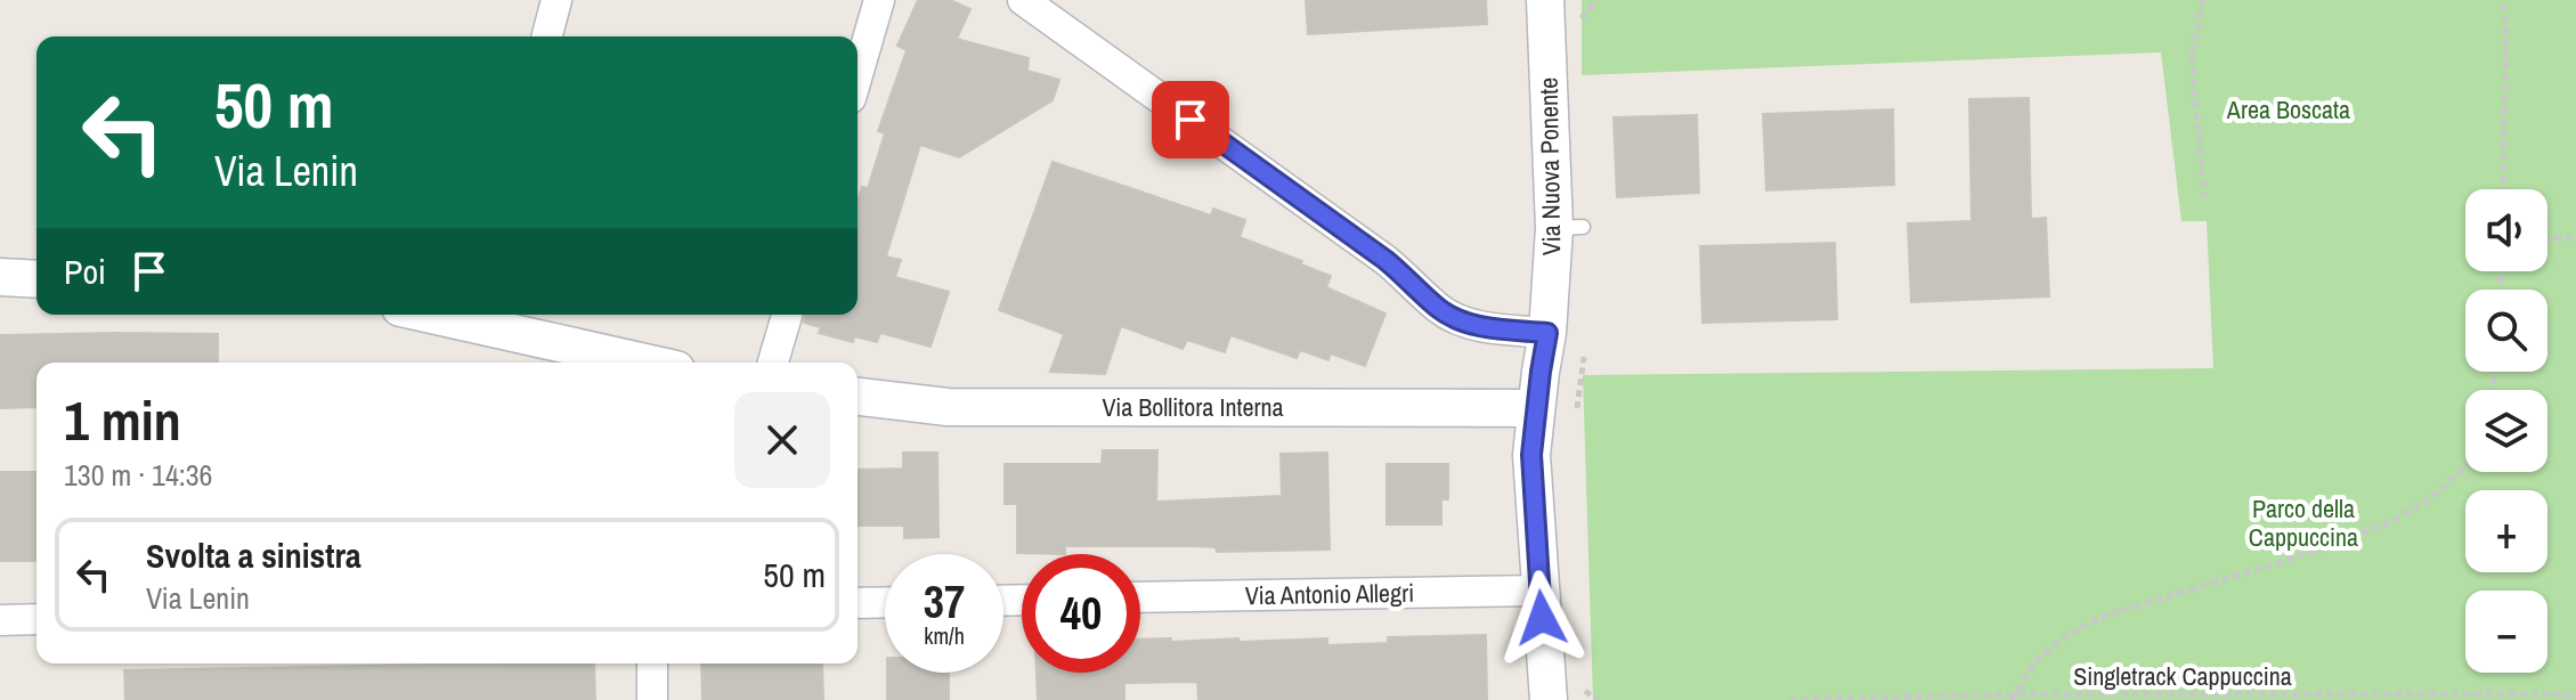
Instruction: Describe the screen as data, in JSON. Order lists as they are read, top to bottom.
{
  "streets": {
    "street": ["Via Nuova Ponente", "Via Bollitora Interna", "Via Antonio Allegri"],
    "path": ["Singletrack Cappuccina"]
  },
  "crossings": [
    ["Via Nuova Ponente", "Via Bollitora Interna"],
    ["Via Nuova Ponente", "Via Antonio Allegri"]
  ],
  "parks": ["Area Boscata", "Parco della Cappuccina"],
  "page": {
    "turn": ["50 m", "Via Lenin"],
    "map_buttons": ["+", "−"],
    "then": "Poi",
    "heading": ["1 min", "130 m · 14:36"],
    "list": [
      {
        "name": "Svolta a sinistra",
        "note": "Via Lenin",
        "value": "50 m"
      }
    ],
    "speed": "37 km/h",
    "limit": "40"
  }
}
